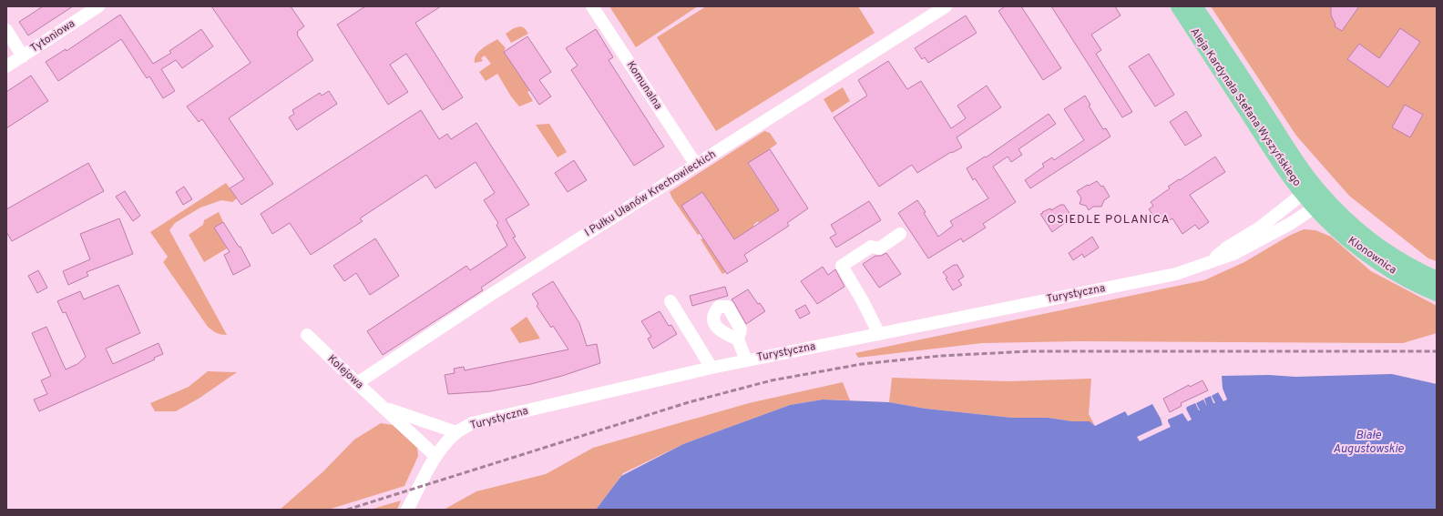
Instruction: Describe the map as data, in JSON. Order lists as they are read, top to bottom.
{
  "streets": {
    "main road": ["Aleja Kardynała Stefana Wyszyńskiego", "Klonownica"],
    "street": [
      "Tytoniowa",
      "Komunalna",
      "I Pułku Ułanów Krechowieckich",
      "Turystyczna",
      "Kolejowa"
    ]
  },
  "crossings": [
    ["Komunalna", "I Pułku Ułanów Krechowieckich"],
    ["Aleja Kardynała Stefana Wyszyńskiego", "Klonownica"],
    ["Aleja Kardynała Stefana Wyszyńskiego", "Turystyczna"],
    ["I Pułku Ułanów Krechowieckich", "Kolejowa"],
    ["Klonownica", "Turystyczna"],
    ["Turystyczna", "Kolejowa"]
  ],
  "districts": ["OSIEDLE POLANICA"],
  "water": ["Białe Augustowskie"]
}
